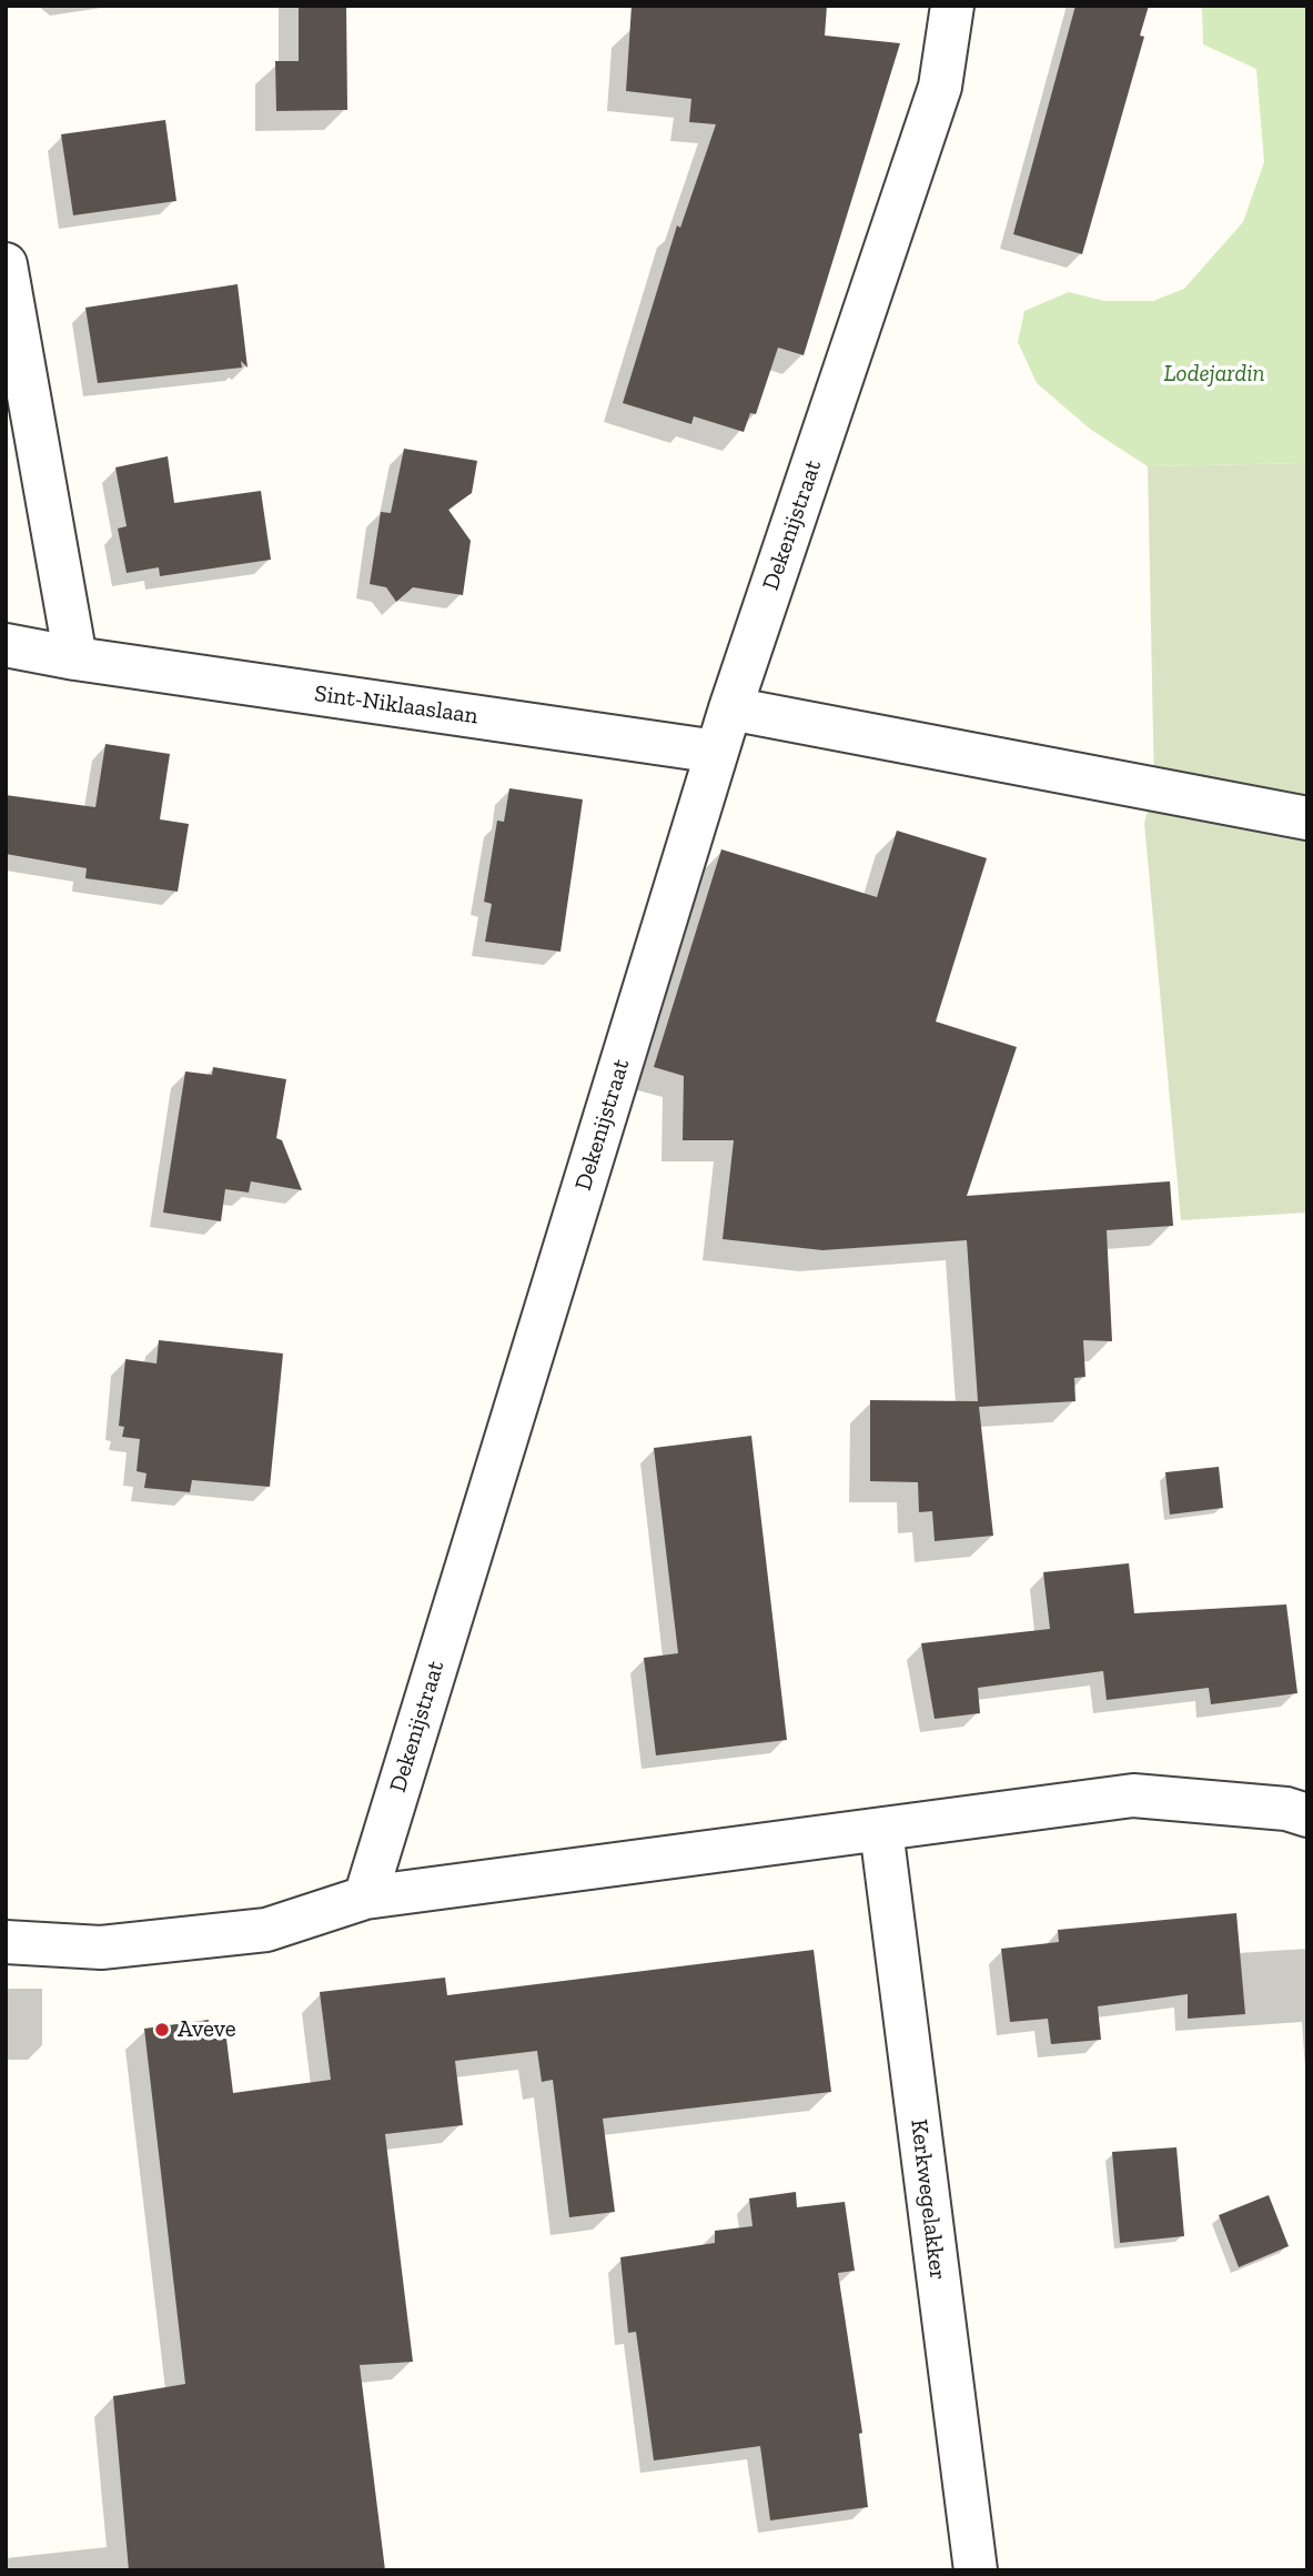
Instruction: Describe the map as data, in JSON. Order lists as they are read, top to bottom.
{
  "streets": {
    "street": ["Dekenijstraat", "Sint-Niklaaslaan", "Kerkwegelakker"]
  },
  "crossings": [
    ["Dekenijstraat", "Sint-Niklaaslaan"]
  ],
  "parks": ["Lodejardin"],
  "places": ["Aveve"]
}
